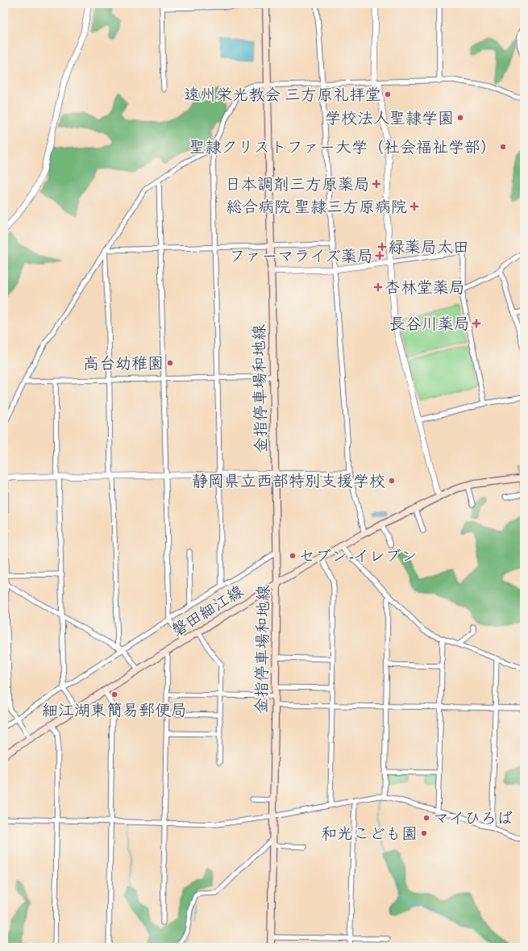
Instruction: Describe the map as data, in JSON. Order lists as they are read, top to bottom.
{
  "streets": {
    "main road": ["金指停車場和地線", "磐田細江線"]
  },
  "crossings": [
    ["金指停車場和地線", "磐田細江線"]
  ],
  "places": {
    "other": [
      "遠州栄光教会 三方原礼拝堂",
      "学校法人聖隷学園",
      "聖隷クリストファー大学（社会福祉学部）",
      "高台幼稚園",
      "静岡県立西部特別支援学校",
      "セブン-イレブン",
      "細江湖東簡易郵便局",
      "マイひろば",
      "和光こども園"
    ],
    "health": [
      "日本調剤三方原薬局",
      "総合病院 聖隷三方原病院",
      "緑薬局太田",
      "ファーマライズ薬局",
      "杏林堂薬局",
      "長谷川薬局"
    ]
  }
}
